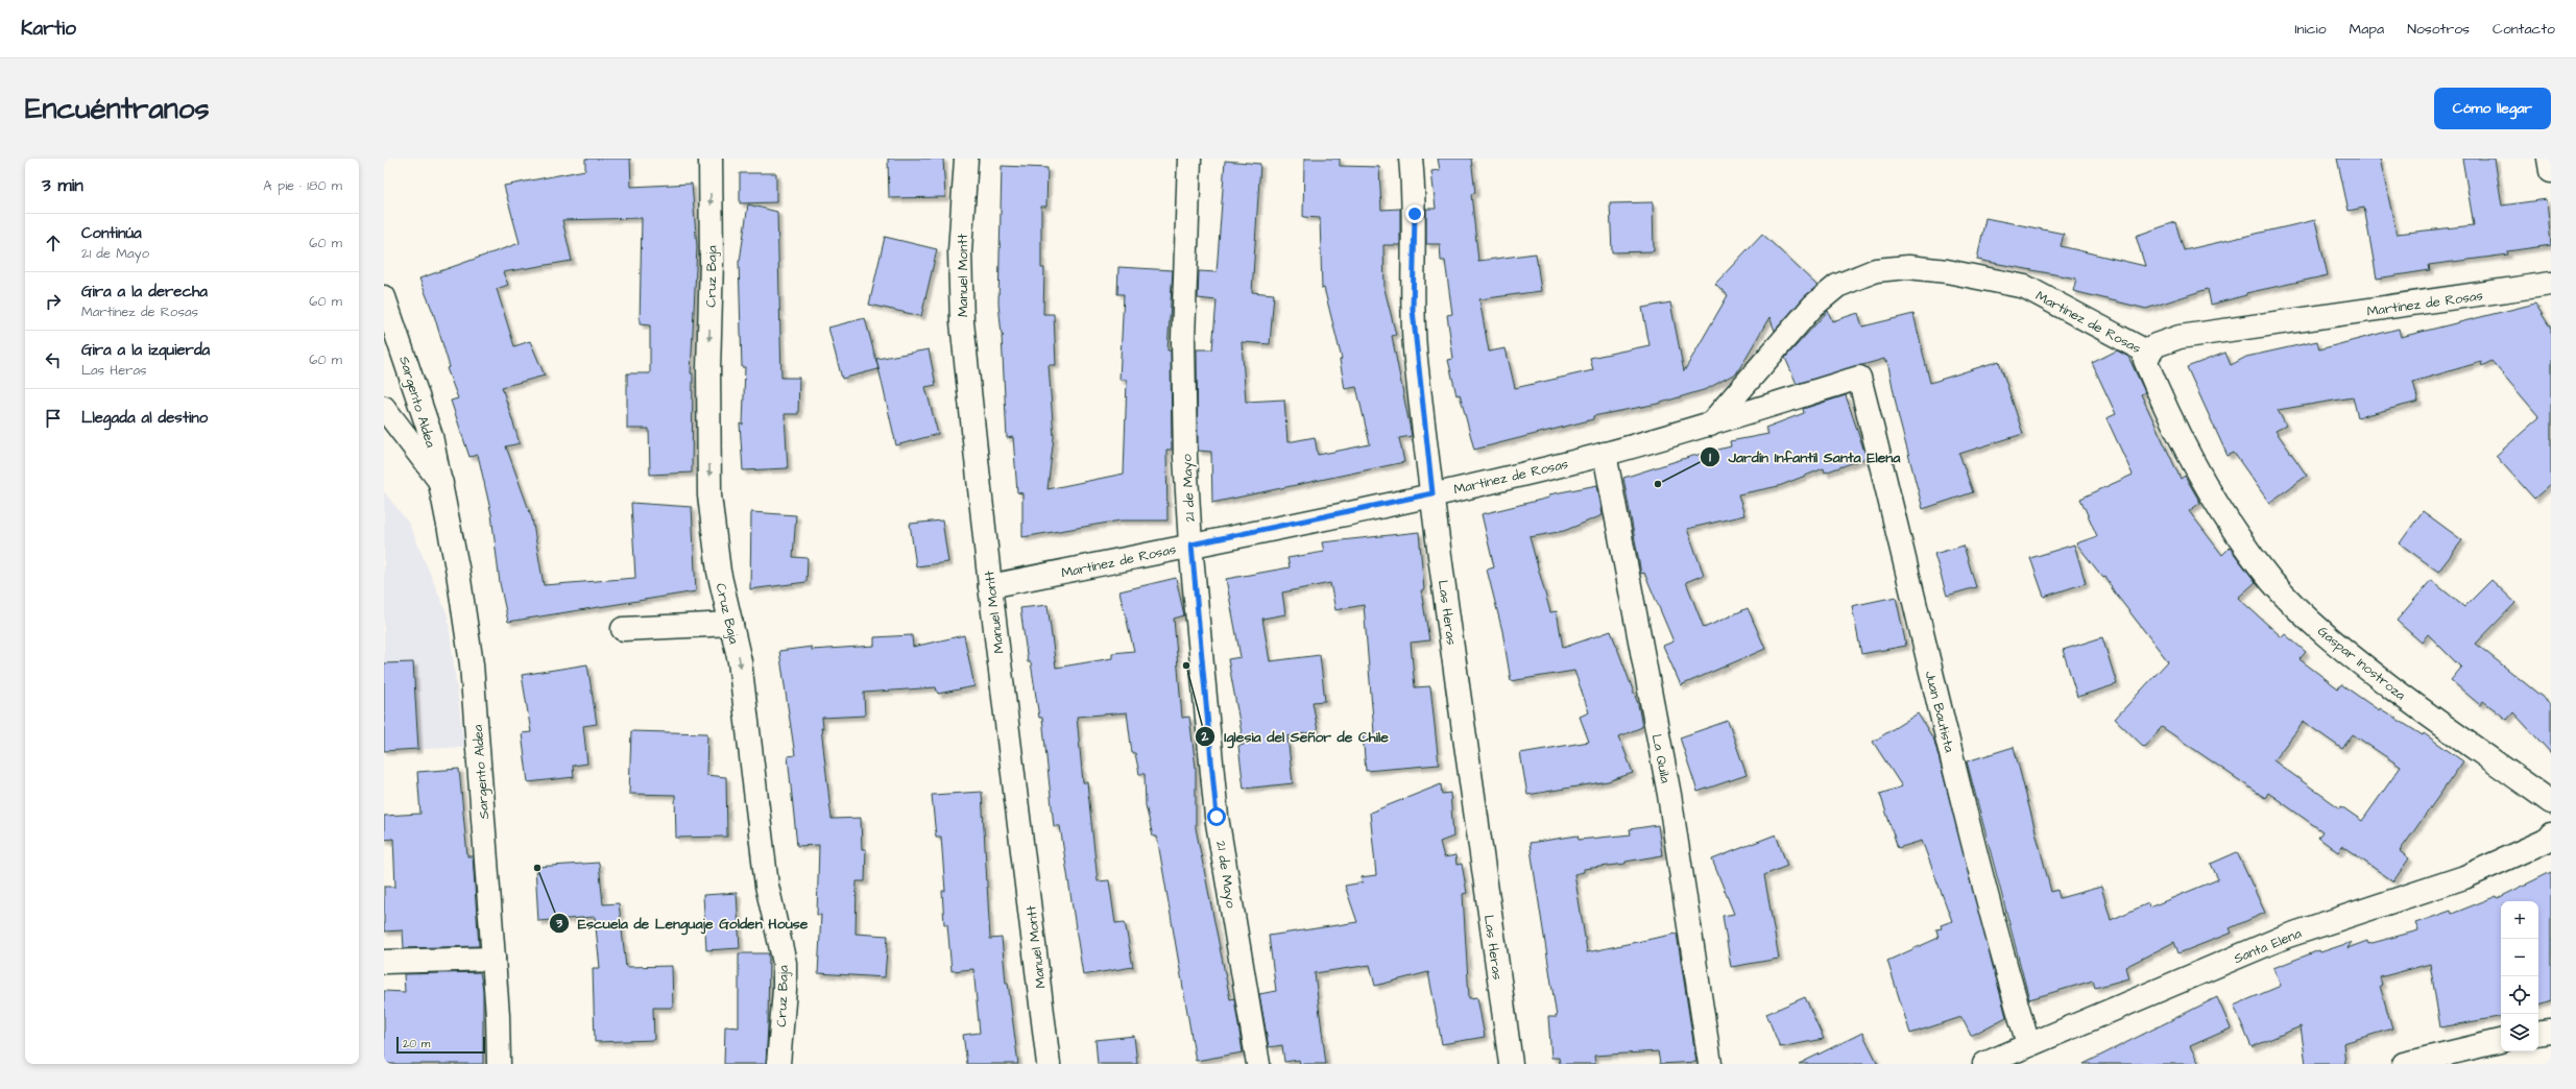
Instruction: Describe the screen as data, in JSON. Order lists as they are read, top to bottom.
{
  "streets": {
    "street": [
      "Manuel Montt",
      "Cruz Baja",
      "Martínez de Rosas",
      "Sargento Aldea",
      "21 de Mayo",
      "Las Heras",
      "Gaspar Inostroza",
      "Juan Bautista",
      "La Quila",
      "Santa Elena"
    ]
  },
  "crossings": [
    ["Manuel Montt", "Martínez de Rosas"],
    ["Martínez de Rosas", "21 de Mayo"],
    ["Martínez de Rosas", "Las Heras"],
    ["Martínez de Rosas", "Gaspar Inostroza"],
    ["Martínez de Rosas", "Juan Bautista"],
    ["Martínez de Rosas", "La Quila"],
    ["Juan Bautista", "Santa Elena"]
  ],
  "one_way": ["Cruz Baja"],
  "places": ["Jardín Infantil Santa Elena", "Iglesia del Señor de Chile", "Escuela de Lenguaje Golden House"],
  "scale_bar": "20 m",
  "page": {
    "header": "Kartio",
    "nav": [
      "Inicio",
      "Mapa",
      "Nosotros",
      "Contacto"
    ],
    "buttons": "Cómo llegar",
    "title": "Encuéntranos",
    "heading": ["3 min", "A pie · 180 m"],
    "list": [
      ["Continúa", "21 de Mayo", "60 m"],
      ["Gira a la derecha", "Martínez de Rosas", "60 m"],
      ["Gira a la izquierda", "Las Heras", "60 m"],
      "Llegada al destino"
    ],
    "map_buttons": ["+", "−"],
    "scale": "20 m"
  }
}
